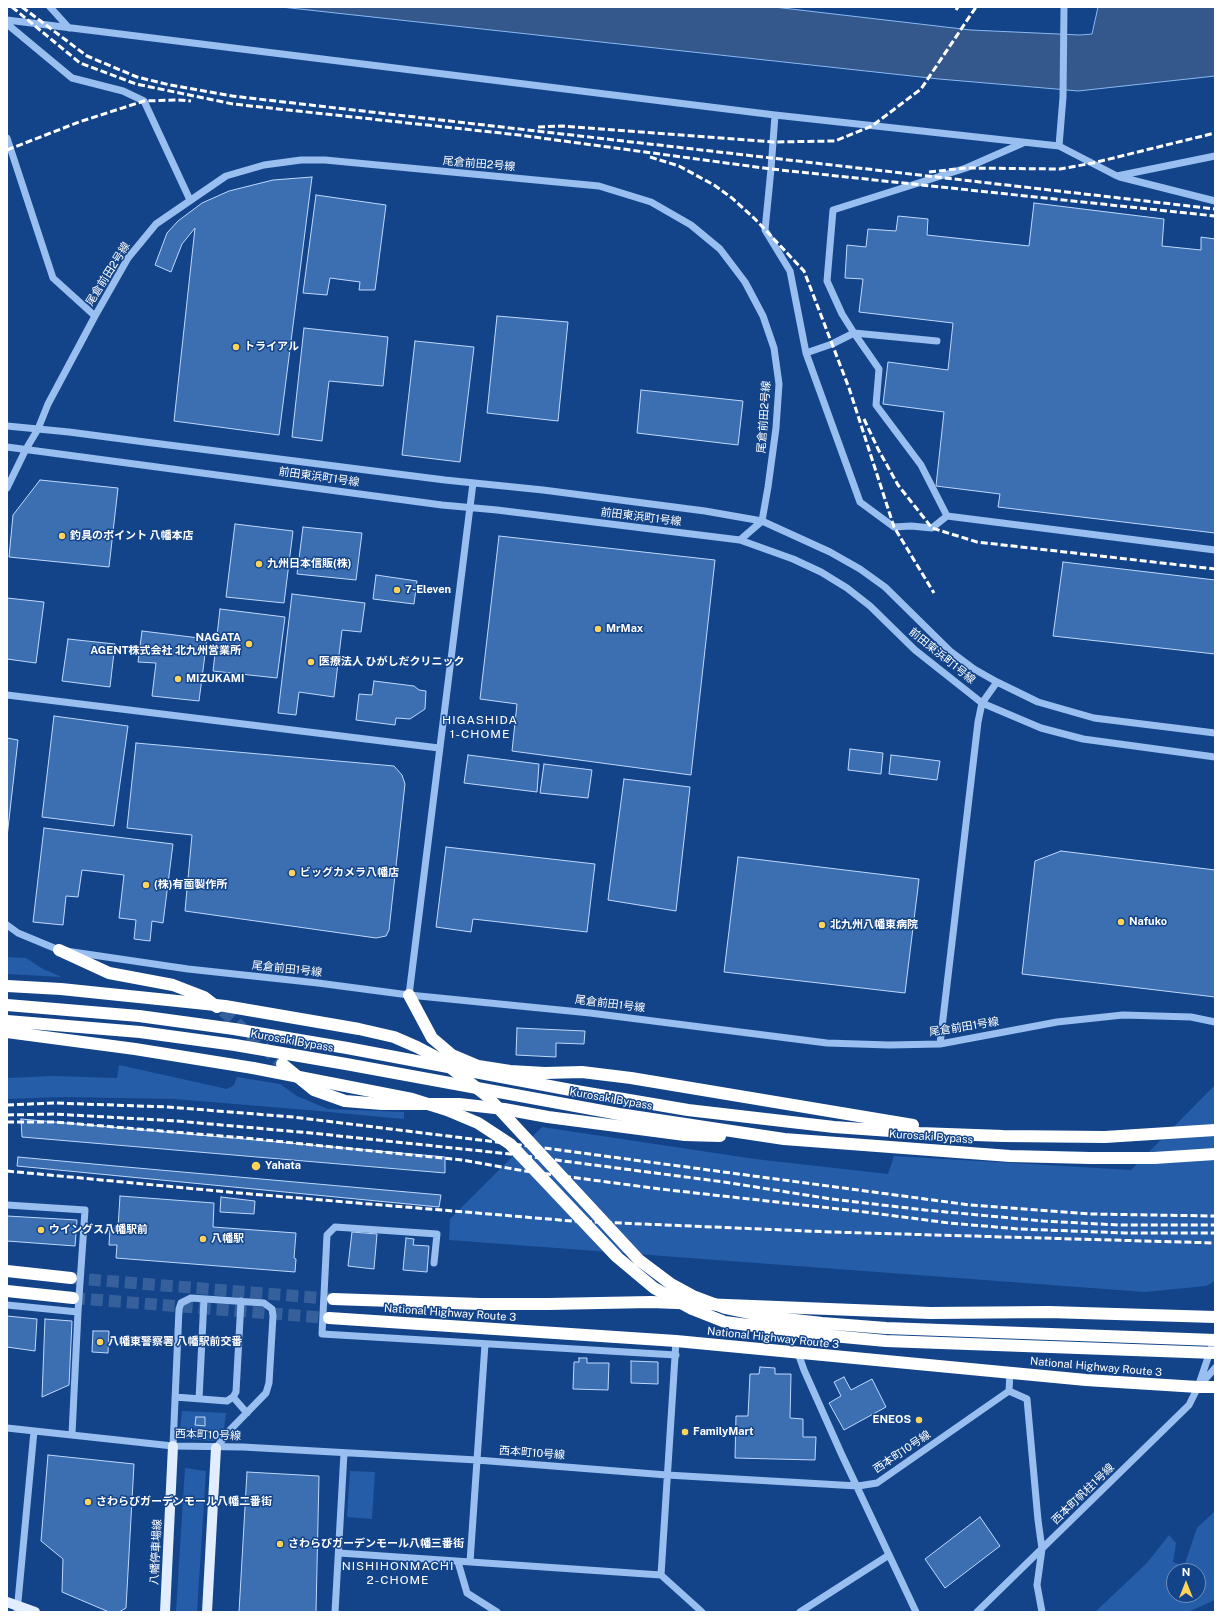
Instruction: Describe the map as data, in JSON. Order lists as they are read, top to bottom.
{
  "streets": {
    "highway": ["Kurosaki Bypass", "National Highway Route 3"],
    "main road": ["八幡停車場線"],
    "street": [
      "尾倉前田2号線",
      "前田東浜町1号線",
      "尾倉前田1号線",
      "西本町10号線",
      "西本町帆柱1号線"
    ]
  },
  "crossings": [
    ["尾倉前田2号線", "前田東浜町1号線"],
    ["National Highway Route 3", "西本町帆柱1号線"],
    ["西本町10号線", "八幡停車場線"]
  ],
  "districts": ["HIGASHIDA 1-CHOME", "NISHIHONMACHI 2-CHOME"],
  "places": [
    "トライアル",
    "釣具のポイント 八幡本店",
    "九州日本信販(株)",
    "7-Eleven",
    "MrMax",
    "NAGATA AGENT株式会社 北九州営業所",
    "医療法人 ひがしだクリニック",
    "MIZUKAMI",
    "ビッグカメラ八幡店",
    "(株)有薗製作所",
    "Nafuko",
    "北九州八幡東病院",
    "Yahata",
    "ウイングス八幡駅前",
    "八幡駅",
    "八幡東警察署 八幡駅前交番",
    "ENEOS",
    "FamilyMart",
    "さわらびガーデンモール八幡二番街",
    "さわらびガーデンモール八幡三番街"
  ],
  "north": "top"
}
